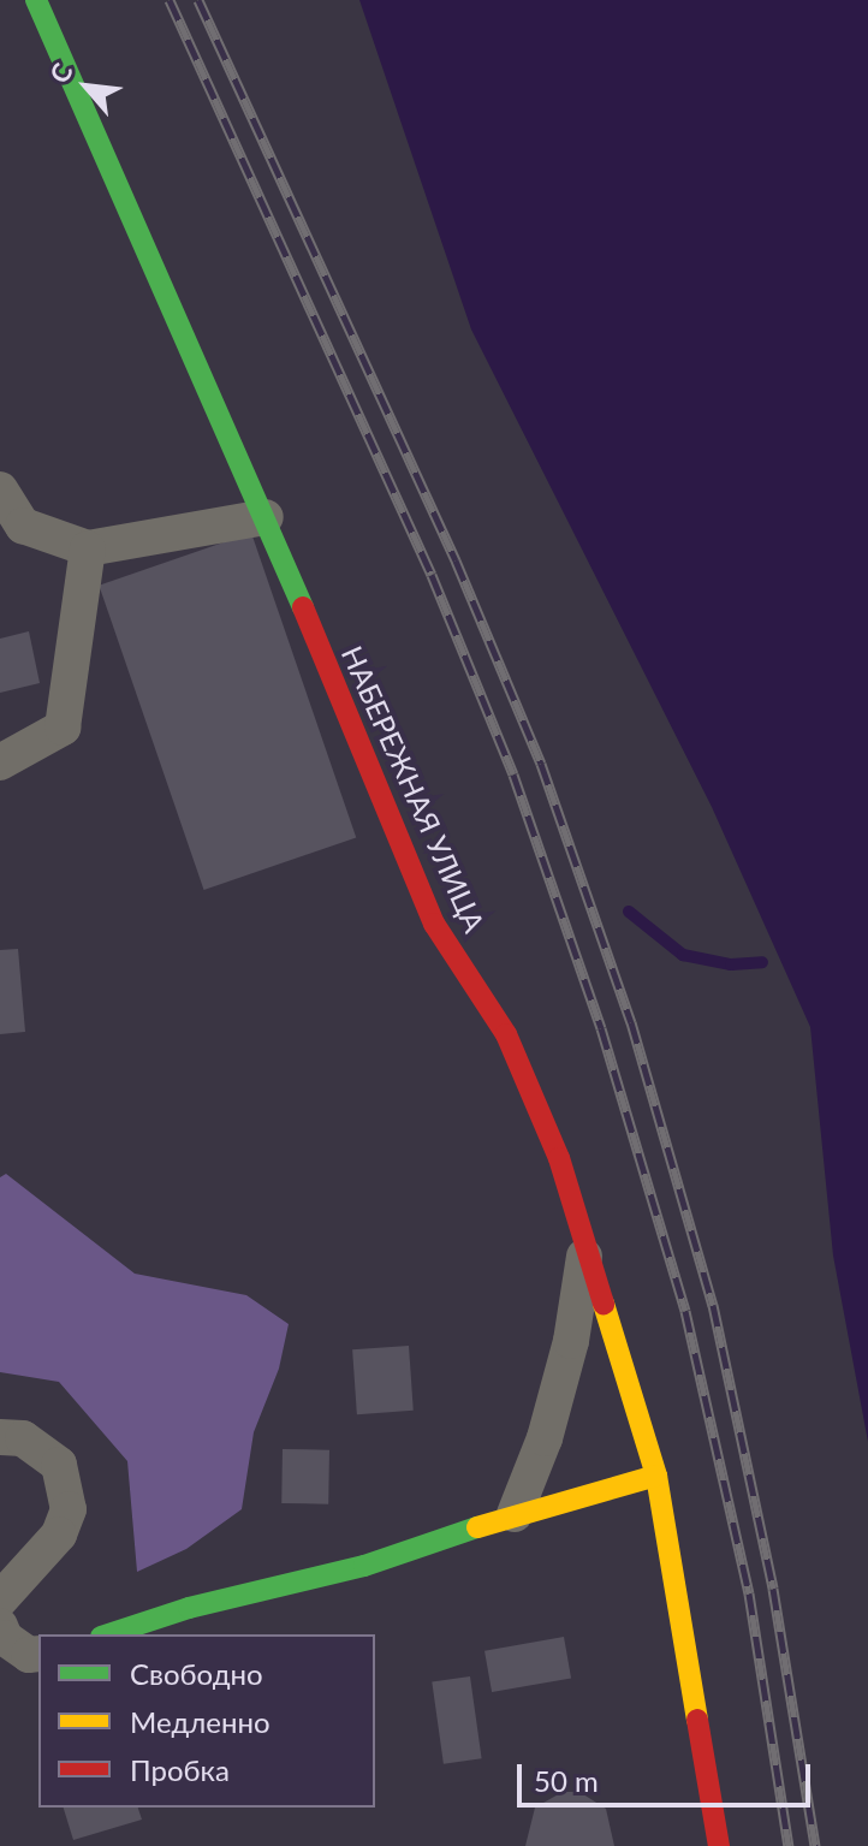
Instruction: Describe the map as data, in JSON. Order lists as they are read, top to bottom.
{
  "streets": {
    "street": ["НАБЕРЕЖНАЯ УЛИЦА"]
  },
  "legend": ["Свободно", "Медленно", "Пробка"],
  "scale_bar": "50 m",
  "north": "top left"
}
